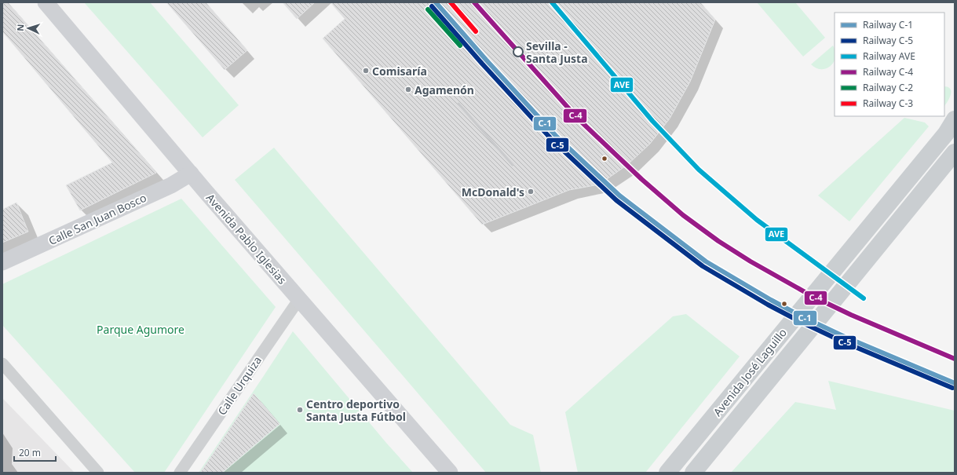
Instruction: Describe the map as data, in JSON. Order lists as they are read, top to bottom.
{
  "streets": {
    "main road": ["Calle San Juan Bosco", "Avenida Pablo Iglesias", "Avenida José Laguillo"],
    "street": ["Calle Urquiza"]
  },
  "crossings": [
    ["Calle San Juan Bosco", "Avenida Pablo Iglesias"],
    ["Avenida Pablo Iglesias", "Calle Urquiza"]
  ],
  "parks": ["Parque Agumore"],
  "places": [
    "Sevilla - Santa Justa",
    "Comisaría",
    "Agamenón",
    "McDonald's",
    "Centro deportivo Santa Justa Fútbol"
  ],
  "lines": [
    "rail line C-1",
    "rail line AVE",
    "rail line C-4",
    "rail line C-3",
    "rail line C-5",
    "rail line C-2"
  ],
  "legend": [
    "Railway C-1",
    "Railway C-5",
    "Railway AVE",
    "Railway C-4",
    "Railway C-2",
    "Railway C-3"
  ],
  "scale_bar": "20 m",
  "north": "left"
}
